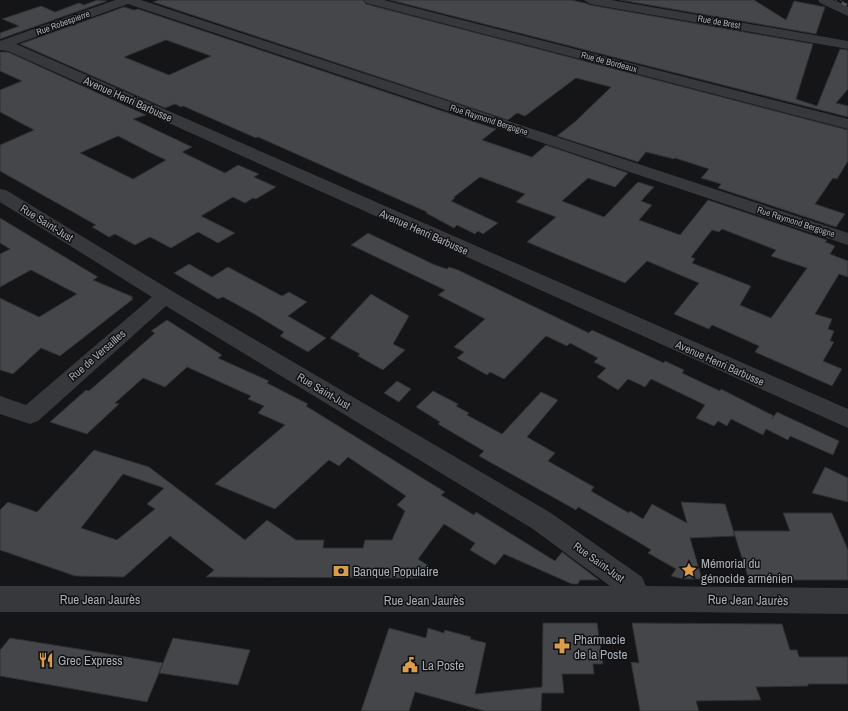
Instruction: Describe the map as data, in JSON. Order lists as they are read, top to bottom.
{
  "streets": {
    "street": [
      "Rue de Brest",
      "Rue Robespierre",
      "Rue de Bordeaux",
      "Avenue Henri Barbusse",
      "Rue Raymond Bergogne",
      "Rue Saint-Just",
      "Rue de Versailles",
      "Rue Jean Jaurès"
    ]
  },
  "crossings": [
    ["Rue Robespierre", "Avenue Henri Barbusse"],
    ["Rue Saint-Just", "Rue de Versailles"],
    ["Rue Saint-Just", "Rue Jean Jaurès"]
  ],
  "places": {
    "place": ["Mémorial du génocide arménien"],
    "bank": ["Banque Populaire"],
    "pharmacy": ["Pharmacie de la Poste"],
    "restaurant": ["Grec Express"],
    "public building": ["La Poste"]
  }
}
